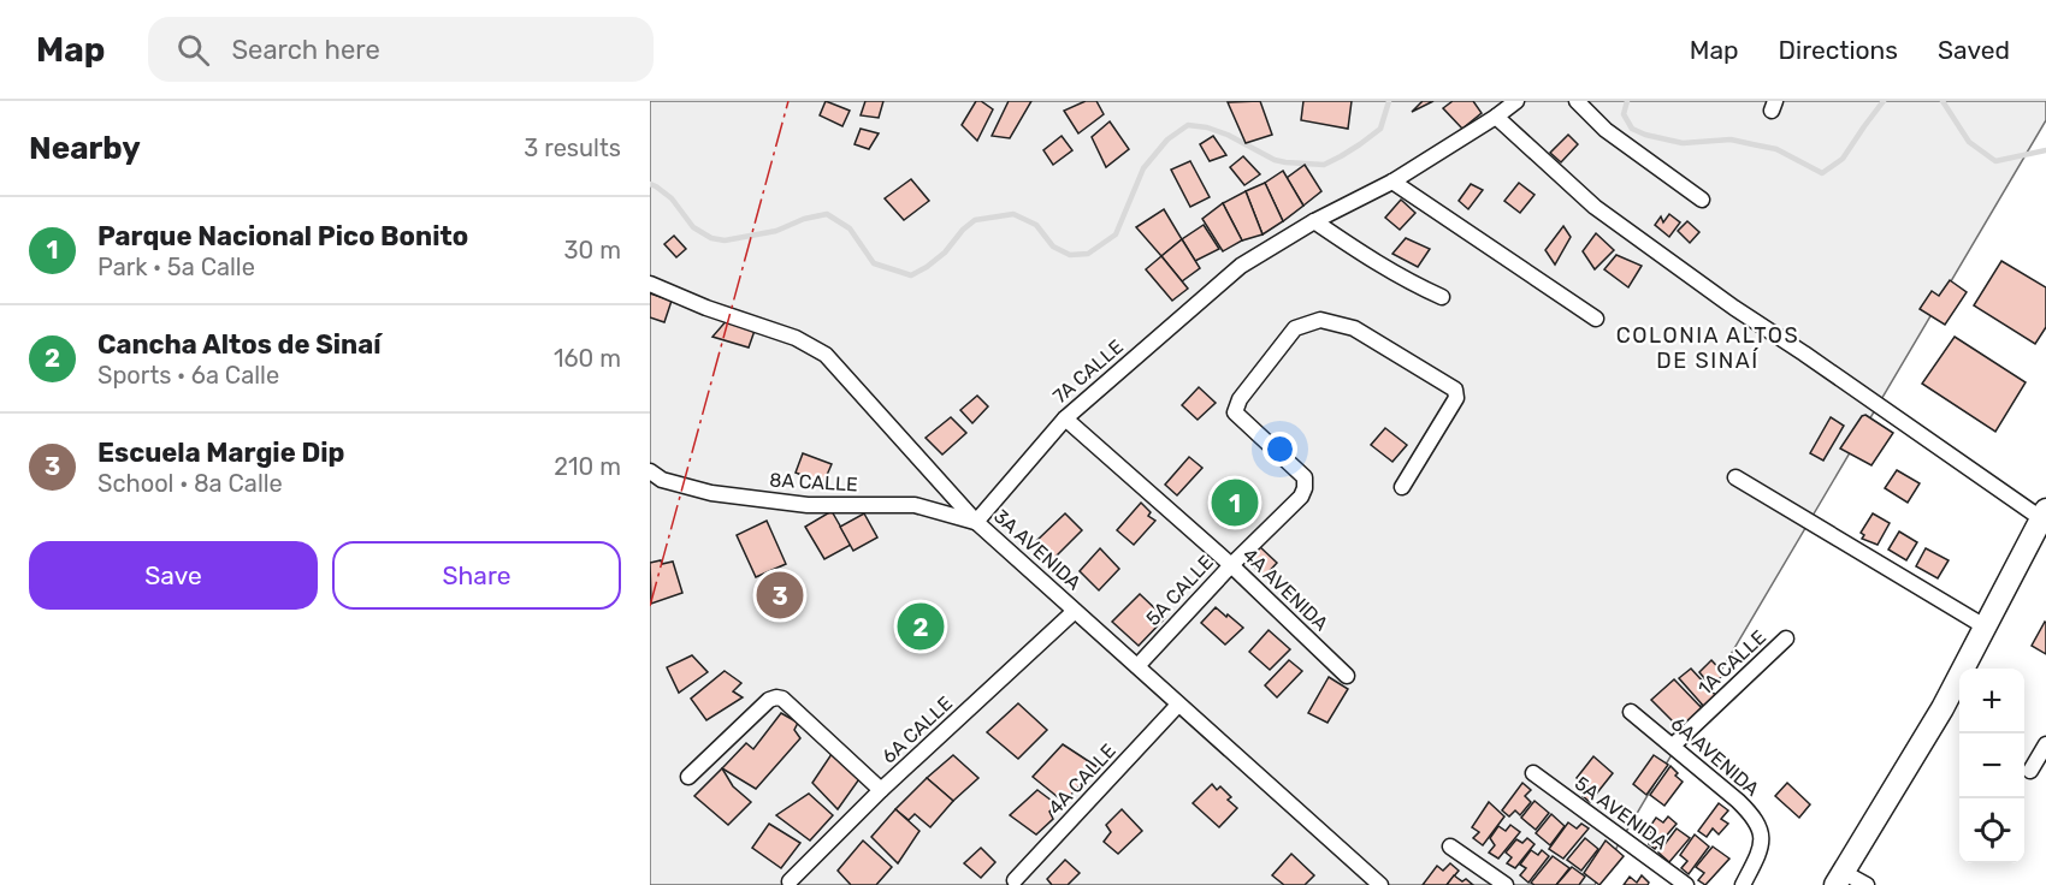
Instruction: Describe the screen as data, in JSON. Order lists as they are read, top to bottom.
{
  "streets": {
    "street": [
      "7A CALLE",
      "8A CALLE",
      "3A AVENIDA",
      "4A AVENIDA",
      "5A CALLE",
      "1A CALLE",
      "6A CALLE",
      "6A AVENIDA",
      "4A CALLE",
      "5A AVENIDA"
    ]
  },
  "crossings": [
    ["7A CALLE", "8A CALLE"],
    ["7A CALLE", "3A AVENIDA"],
    ["7A CALLE", "4A AVENIDA"],
    ["8A CALLE", "3A AVENIDA"],
    ["3A AVENIDA", "5A CALLE"],
    ["3A AVENIDA", "6A CALLE"],
    ["3A AVENIDA", "4A CALLE"],
    ["4A AVENIDA", "5A CALLE"],
    ["1A CALLE", "6A AVENIDA"]
  ],
  "districts": ["COLONIA ALTOS DE SINAÍ"],
  "page": {
    "header": "Map",
    "search": "Search here",
    "nav": ["Map", "Directions", "Saved"],
    "heading": ["Nearby", "3 results"],
    "list": [
      {
        "mark": "1",
        "name": "Parque Nacional Pico Bonito",
        "note": "Park · 5a Calle",
        "value": "30 m"
      },
      {
        "mark": "2",
        "name": "Cancha Altos de Sinaí",
        "note": "Sports · 6a Calle",
        "value": "160 m"
      },
      {
        "mark": "3",
        "name": "Escuela Margie Dip",
        "note": "School · 8a Calle",
        "value": "210 m"
      }
    ],
    "pins": ["1", "3", "2"],
    "buttons": ["Save", "Share"],
    "map_buttons": ["+", "−"]
  }
}
